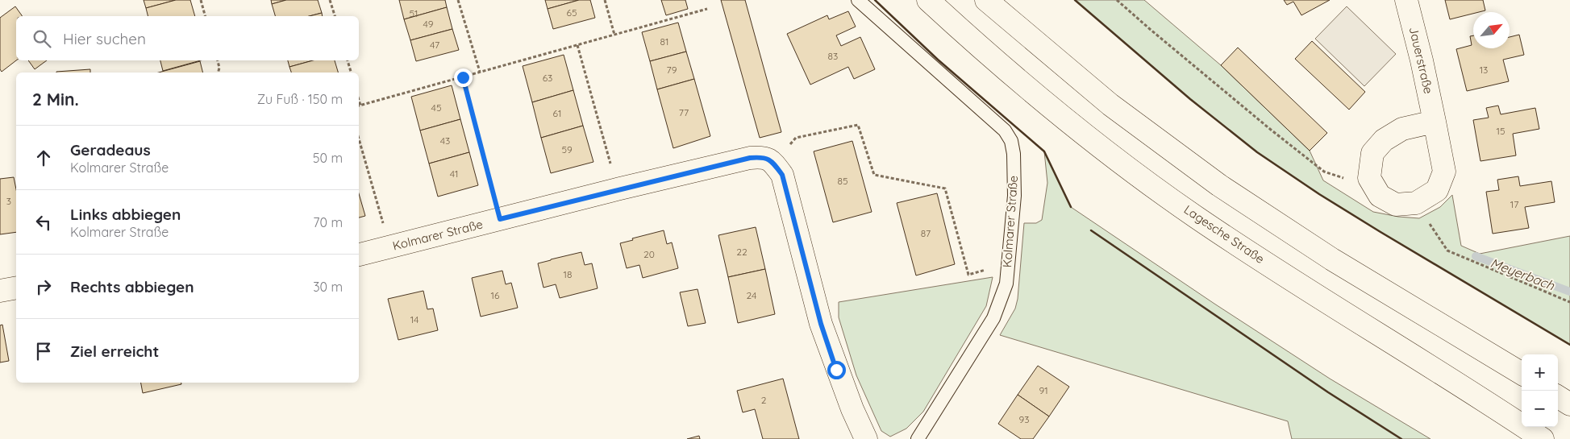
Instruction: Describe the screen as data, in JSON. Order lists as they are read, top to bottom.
{
  "streets": {
    "main road": ["Jauerstraße", "Kolmarer Straße", "Lagesche Straße"]
  },
  "water": ["Meyerbach"],
  "house_numbers": [
    "65",
    "51",
    "49",
    "81",
    "47",
    "83",
    "79",
    "13",
    "63",
    "45",
    "77",
    "61",
    "15",
    "43",
    "59",
    "41",
    "85",
    "3",
    "17",
    "87",
    "22",
    "20",
    "18",
    "16",
    "24",
    "14",
    "91",
    "2",
    "93"
  ],
  "north": "top right",
  "page": {
    "search": "Hier suchen",
    "heading": ["2 Min.", "Zu Fuß · 150 m"],
    "list": [
      ["Geradeaus", "Kolmarer Straße", "50 m"],
      ["Links abbiegen", "Kolmarer Straße", "70 m"],
      ["Rechts abbiegen", "30 m"],
      "Ziel erreicht"
    ],
    "map_buttons": ["+", "−"]
  }
}
